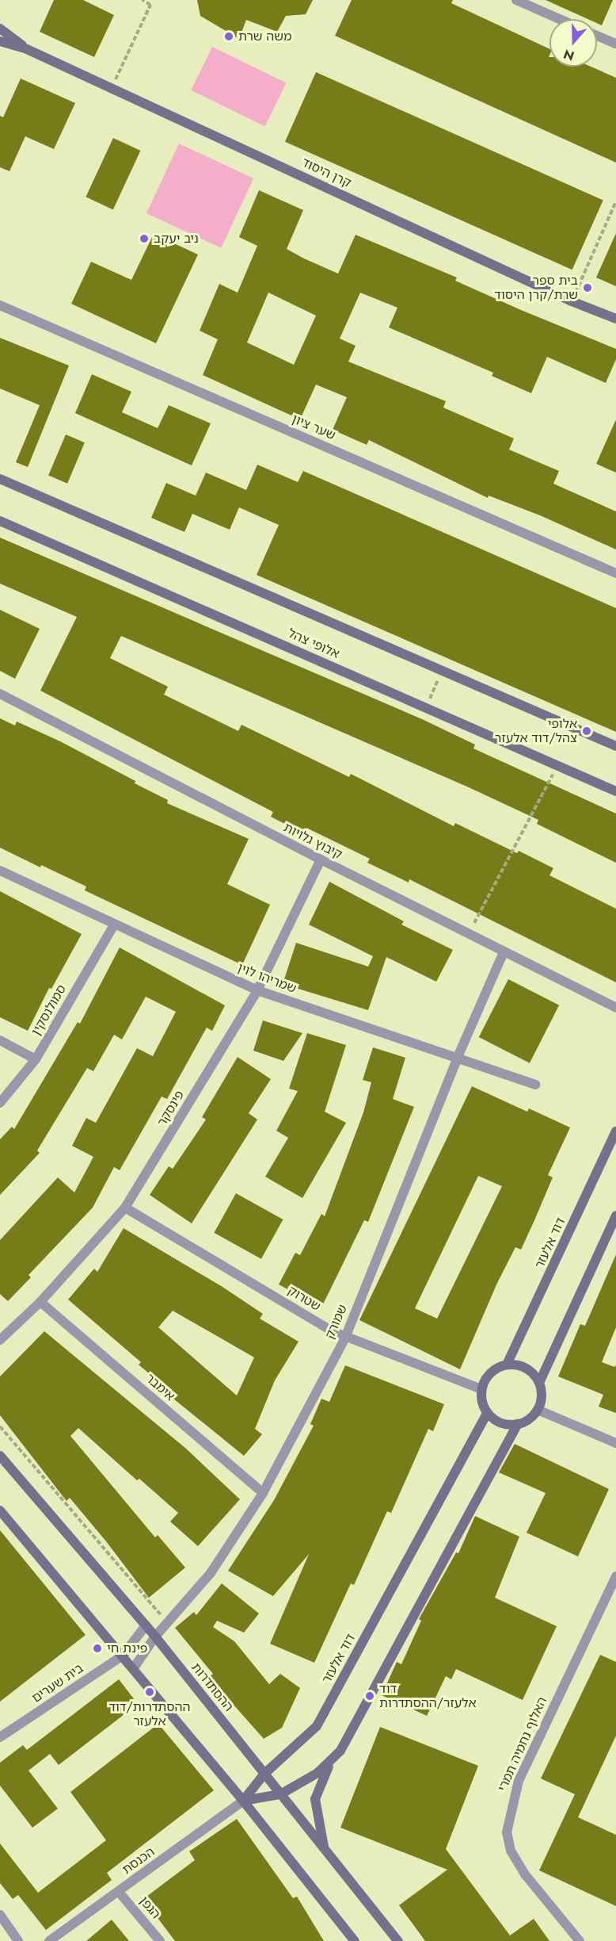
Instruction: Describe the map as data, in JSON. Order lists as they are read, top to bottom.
{
  "streets": {
    "street": [
      "קרן היסוד",
      "שער ציון",
      "אלופי צהל",
      "קיבוץ גלויות",
      "שמריהו לוין",
      "סמולנסקין",
      "פינסקר",
      "דוד אלעזר",
      "שטרוק",
      "שמורק",
      "אימבר",
      "בית שערים",
      "ההסתדרות",
      "האלוף נחמיה תמרי",
      "הכנסת",
      "הגפן"
    ]
  },
  "crossings": [
    ["קיבוץ גלויות", "פינסקר"],
    ["קיבוץ גלויות", "שמורק"],
    ["שמריהו לוין", "סמולנסקין"],
    ["שמריהו לוין", "פינסקר"],
    ["שמריהו לוין", "שמורק"],
    ["פינסקר", "שטרוק"],
    ["פינסקר", "אימבר"],
    ["דוד אלעזר", "שטרוק"],
    ["דוד אלעזר", "ההסתדרות"],
    ["דוד אלעזר", "הכנסת"],
    ["שטרוק", "שמורק"],
    ["שמורק", "אימבר"],
    ["שמורק", "ההסתדרות"],
    ["בית שערים", "ההסתדרות"],
    ["הכנסת", "הגפן"]
  ],
  "places": [
    "משה שרת",
    "ניב יעקב",
    "בית ספר שרת/קרן היסוד",
    "אלופי צהל/דוד אלעזר",
    "פינת חי",
    "ההסתדרות/דוד אלעזר",
    "דוד אלעזר/ההסתדרות"
  ],
  "north": "bottom"
}
